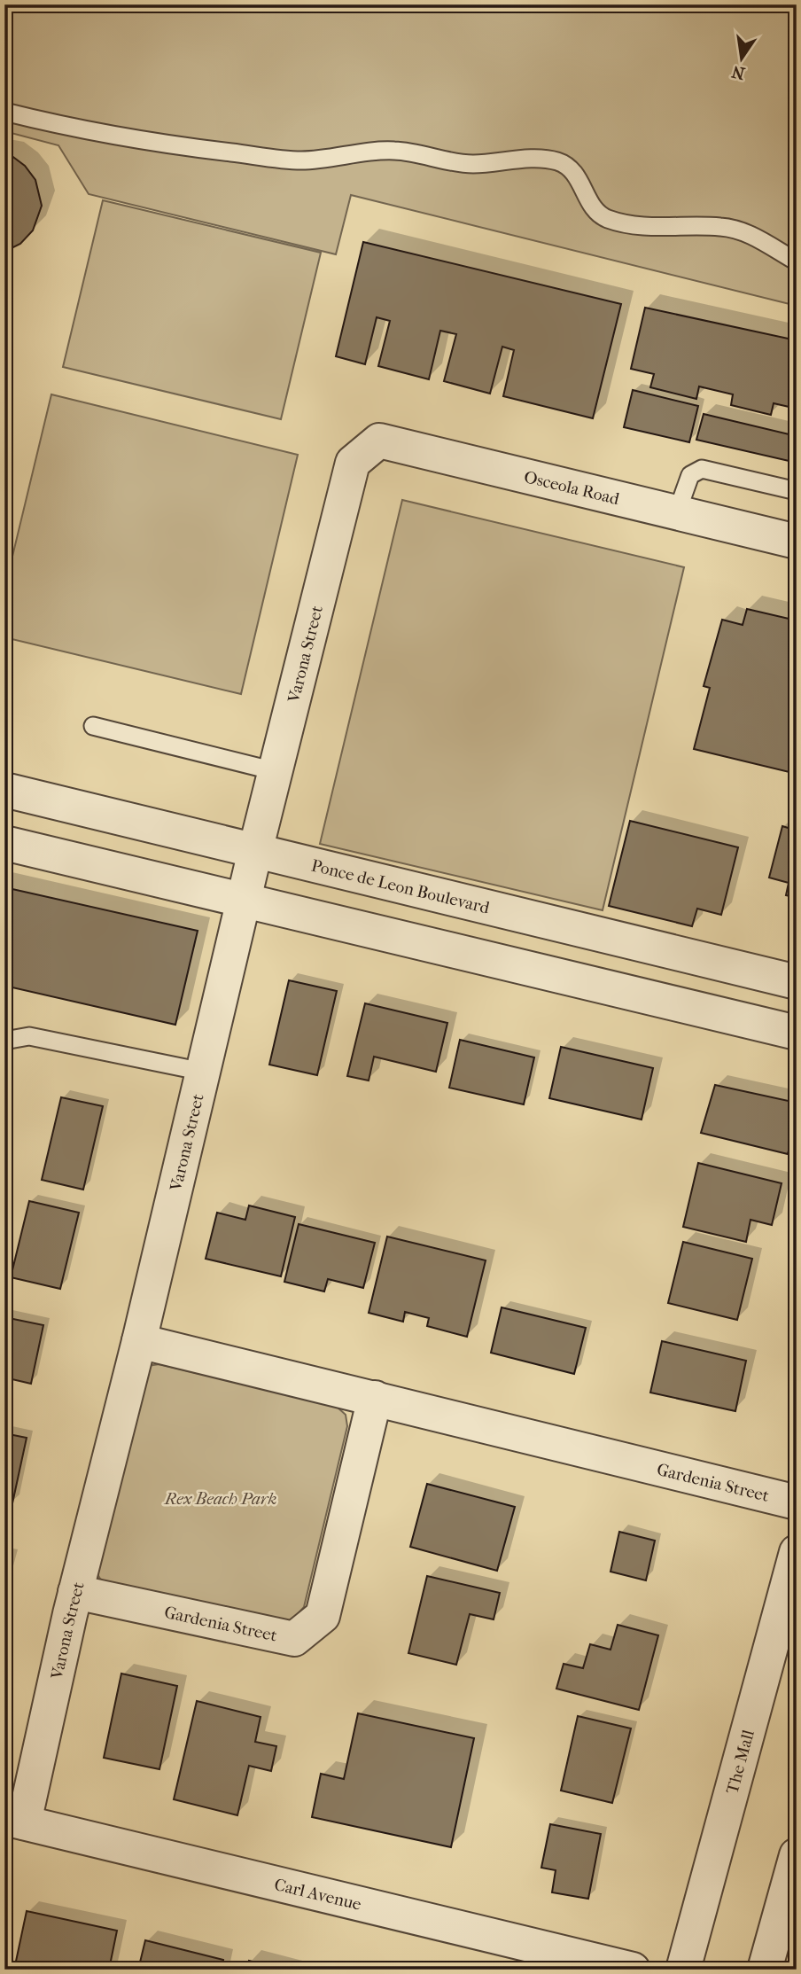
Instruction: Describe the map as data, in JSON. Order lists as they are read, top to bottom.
{
  "streets": {
    "street": [
      "Osceola Road",
      "Varona Street",
      "Ponce de Leon Boulevard",
      "Gardenia Street",
      "The Mall",
      "Carl Avenue"
    ]
  },
  "crossings": [
    ["Osceola Road", "Varona Street"],
    ["Varona Street", "Ponce de Leon Boulevard"],
    ["Varona Street", "Gardenia Street"],
    ["Varona Street", "Carl Avenue"]
  ],
  "parks": ["Rex Beach Park"],
  "north": "bottom"
}
